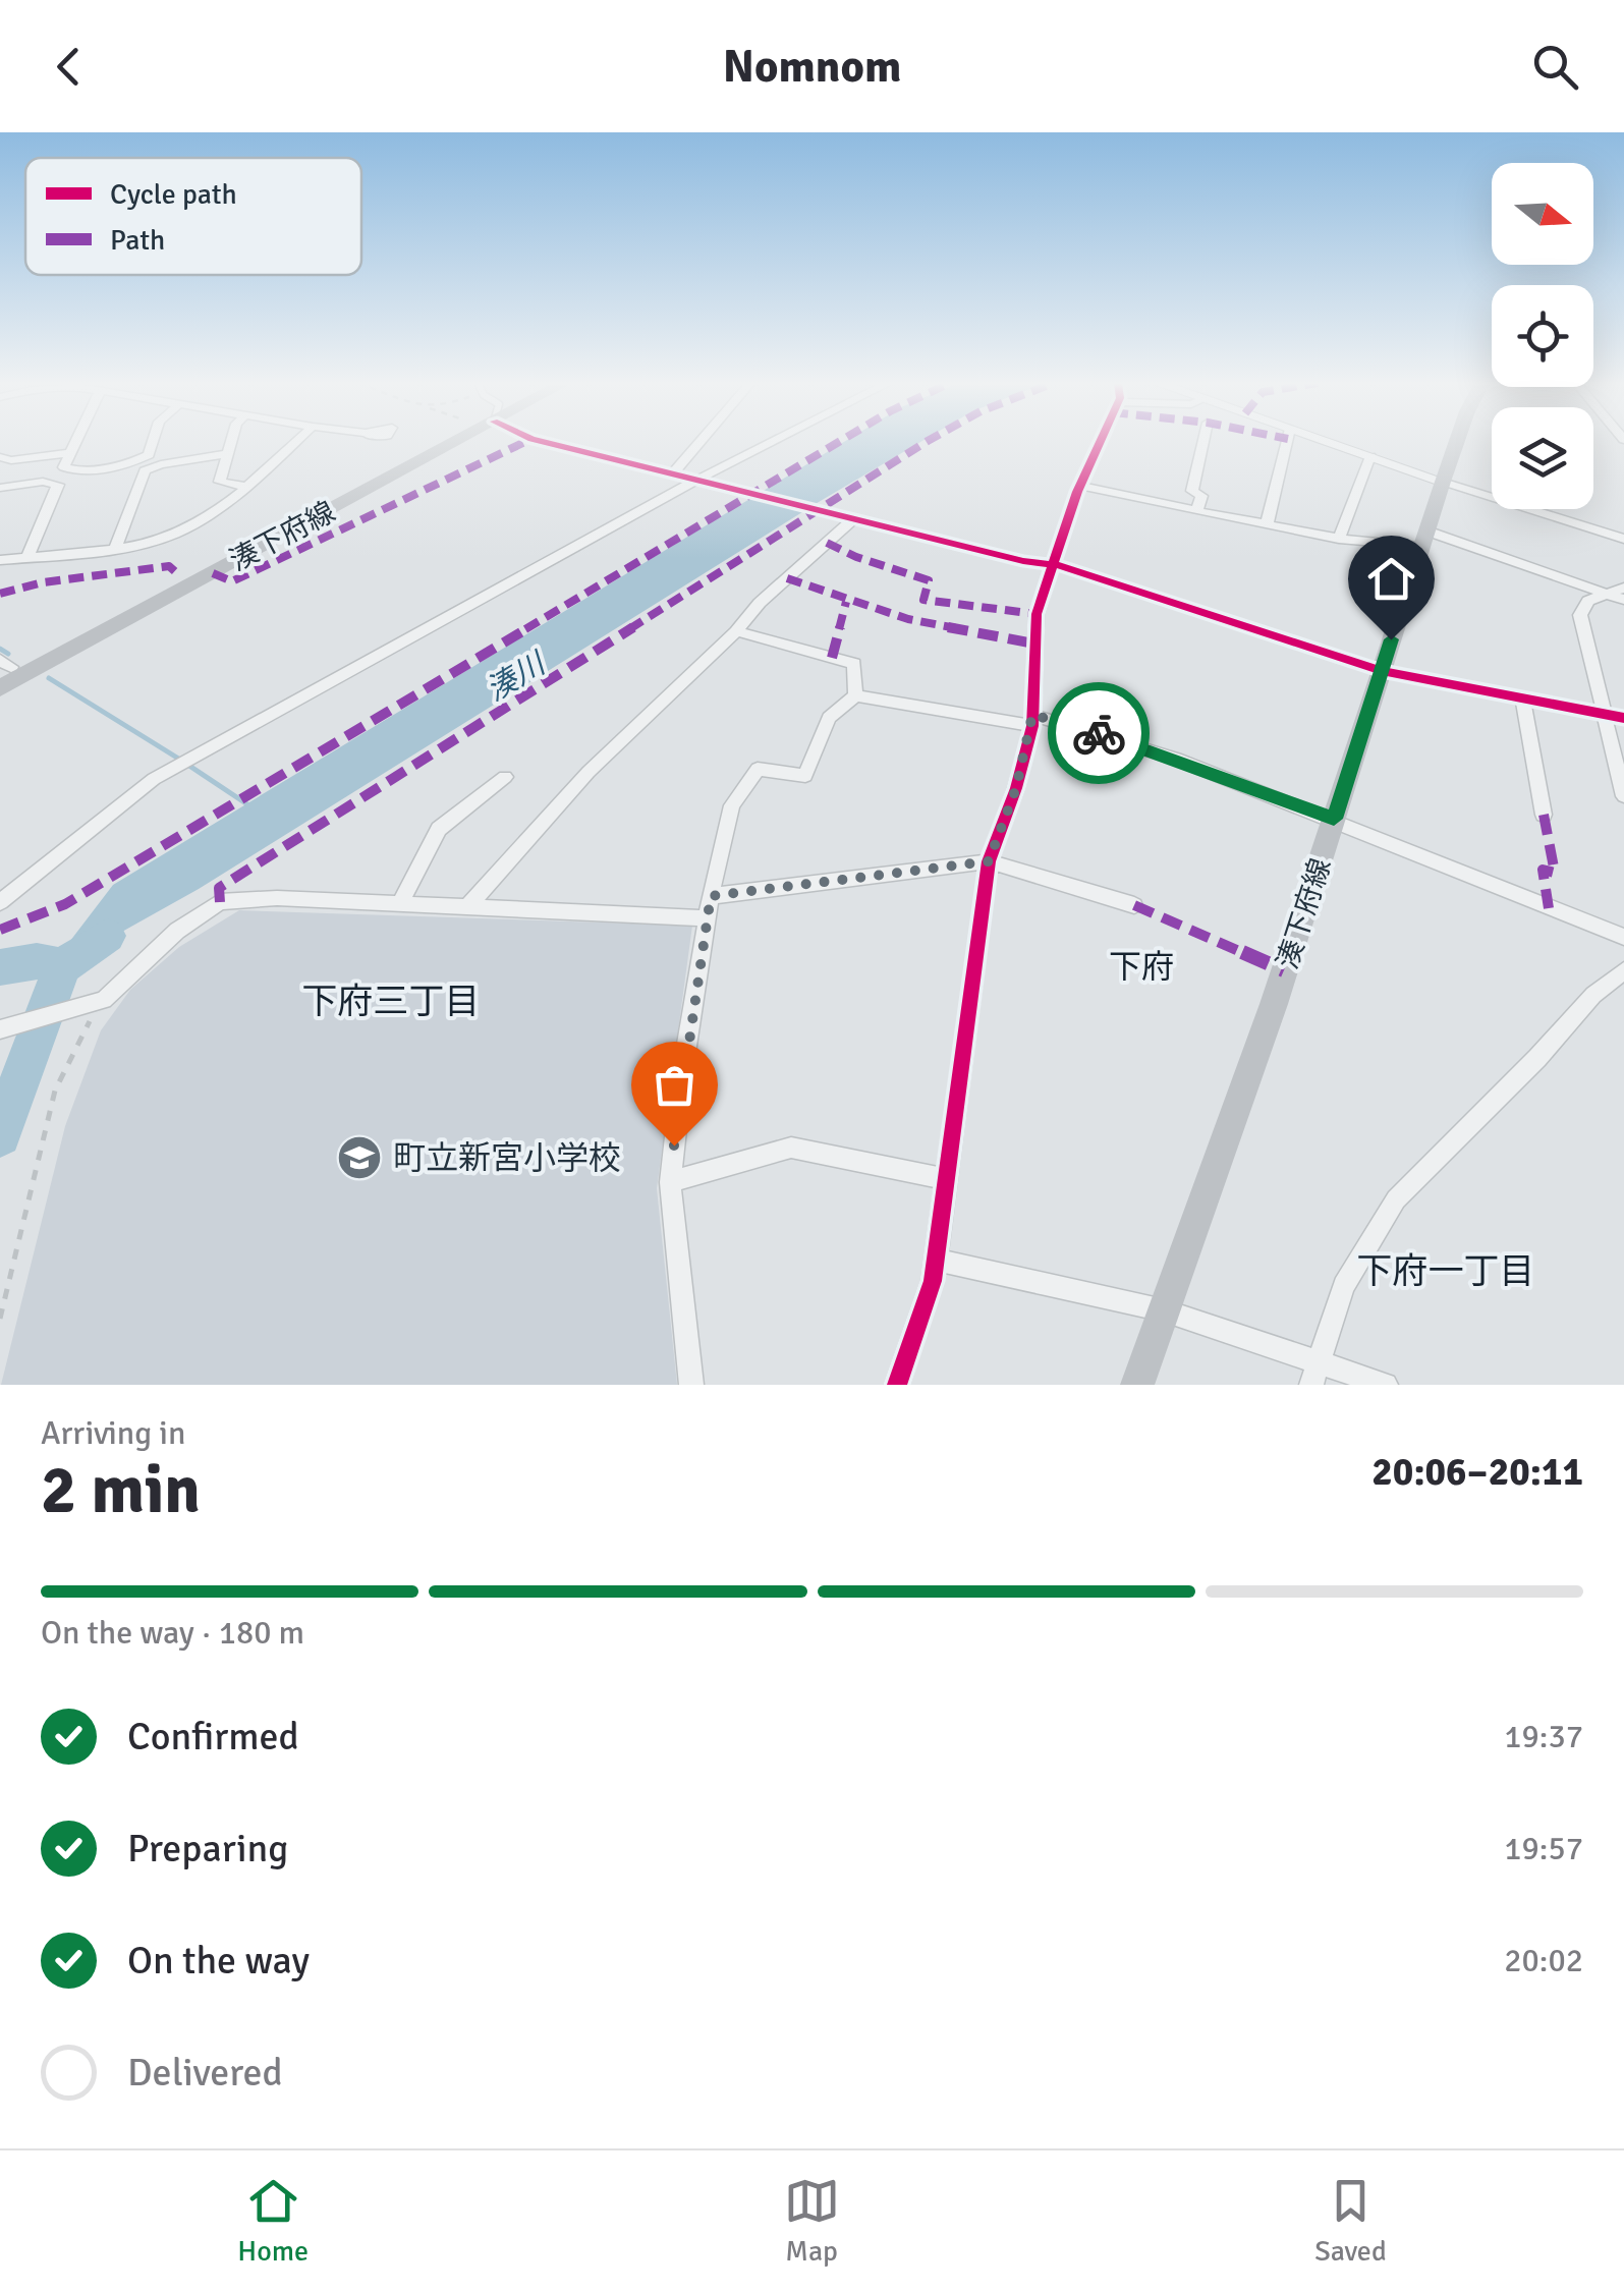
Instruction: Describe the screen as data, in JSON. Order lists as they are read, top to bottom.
{
  "streets": {
    "main road": ["湊下府線"]
  },
  "districts": ["下府", "下府三丁目", "下府一丁目"],
  "water": ["湊川"],
  "places": {
    "school or university": ["町立新宮小学校"]
  },
  "legend": ["Cycle path", "Path"],
  "north": "right",
  "page": {
    "header": "Nomnom",
    "heading": ["2 min", "Arriving in", "20:06–20:11"],
    "bar": "On the way · 180 m",
    "list": [
      ["Confirmed", "19:37"],
      ["Preparing", "19:57"],
      ["On the way", "20:02"],
      "Delivered"
    ],
    "tabs": ["Home", "Map", "Saved"]
  }
}
